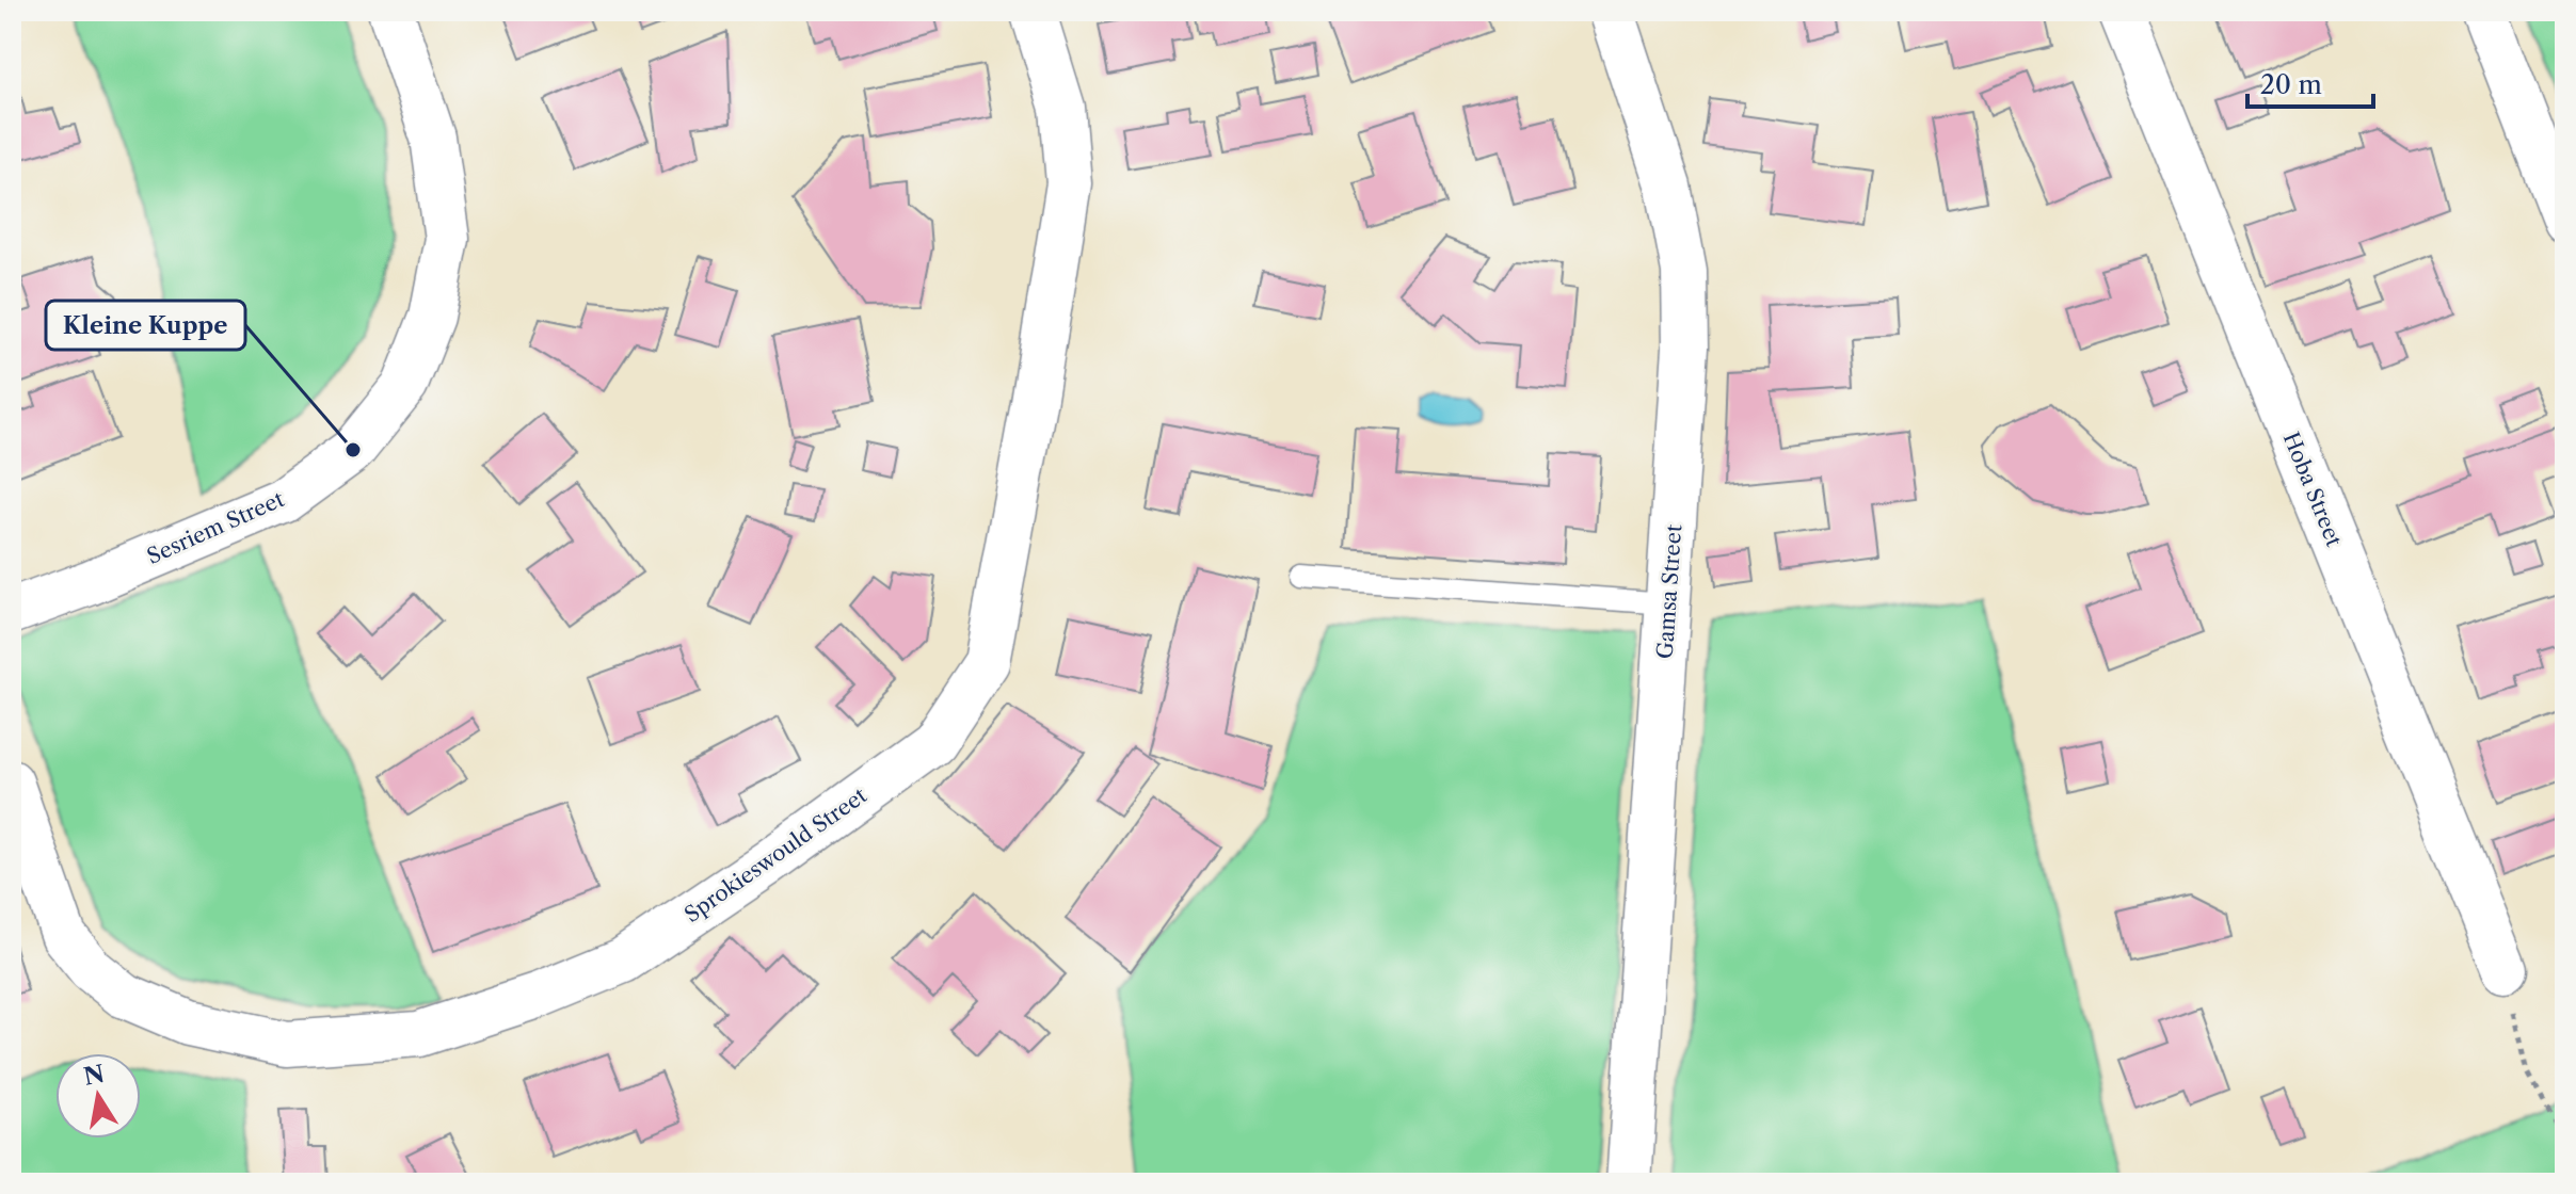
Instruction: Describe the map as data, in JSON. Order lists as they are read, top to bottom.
{
  "streets": {
    "street": [
      "Hoba Street",
      "Sesriem Street",
      "Gamsa Street",
      "Sprokieswould Street"
    ]
  },
  "places": ["Kleine Kuppe"],
  "scale_bar": "20 m",
  "north": "top"
}
